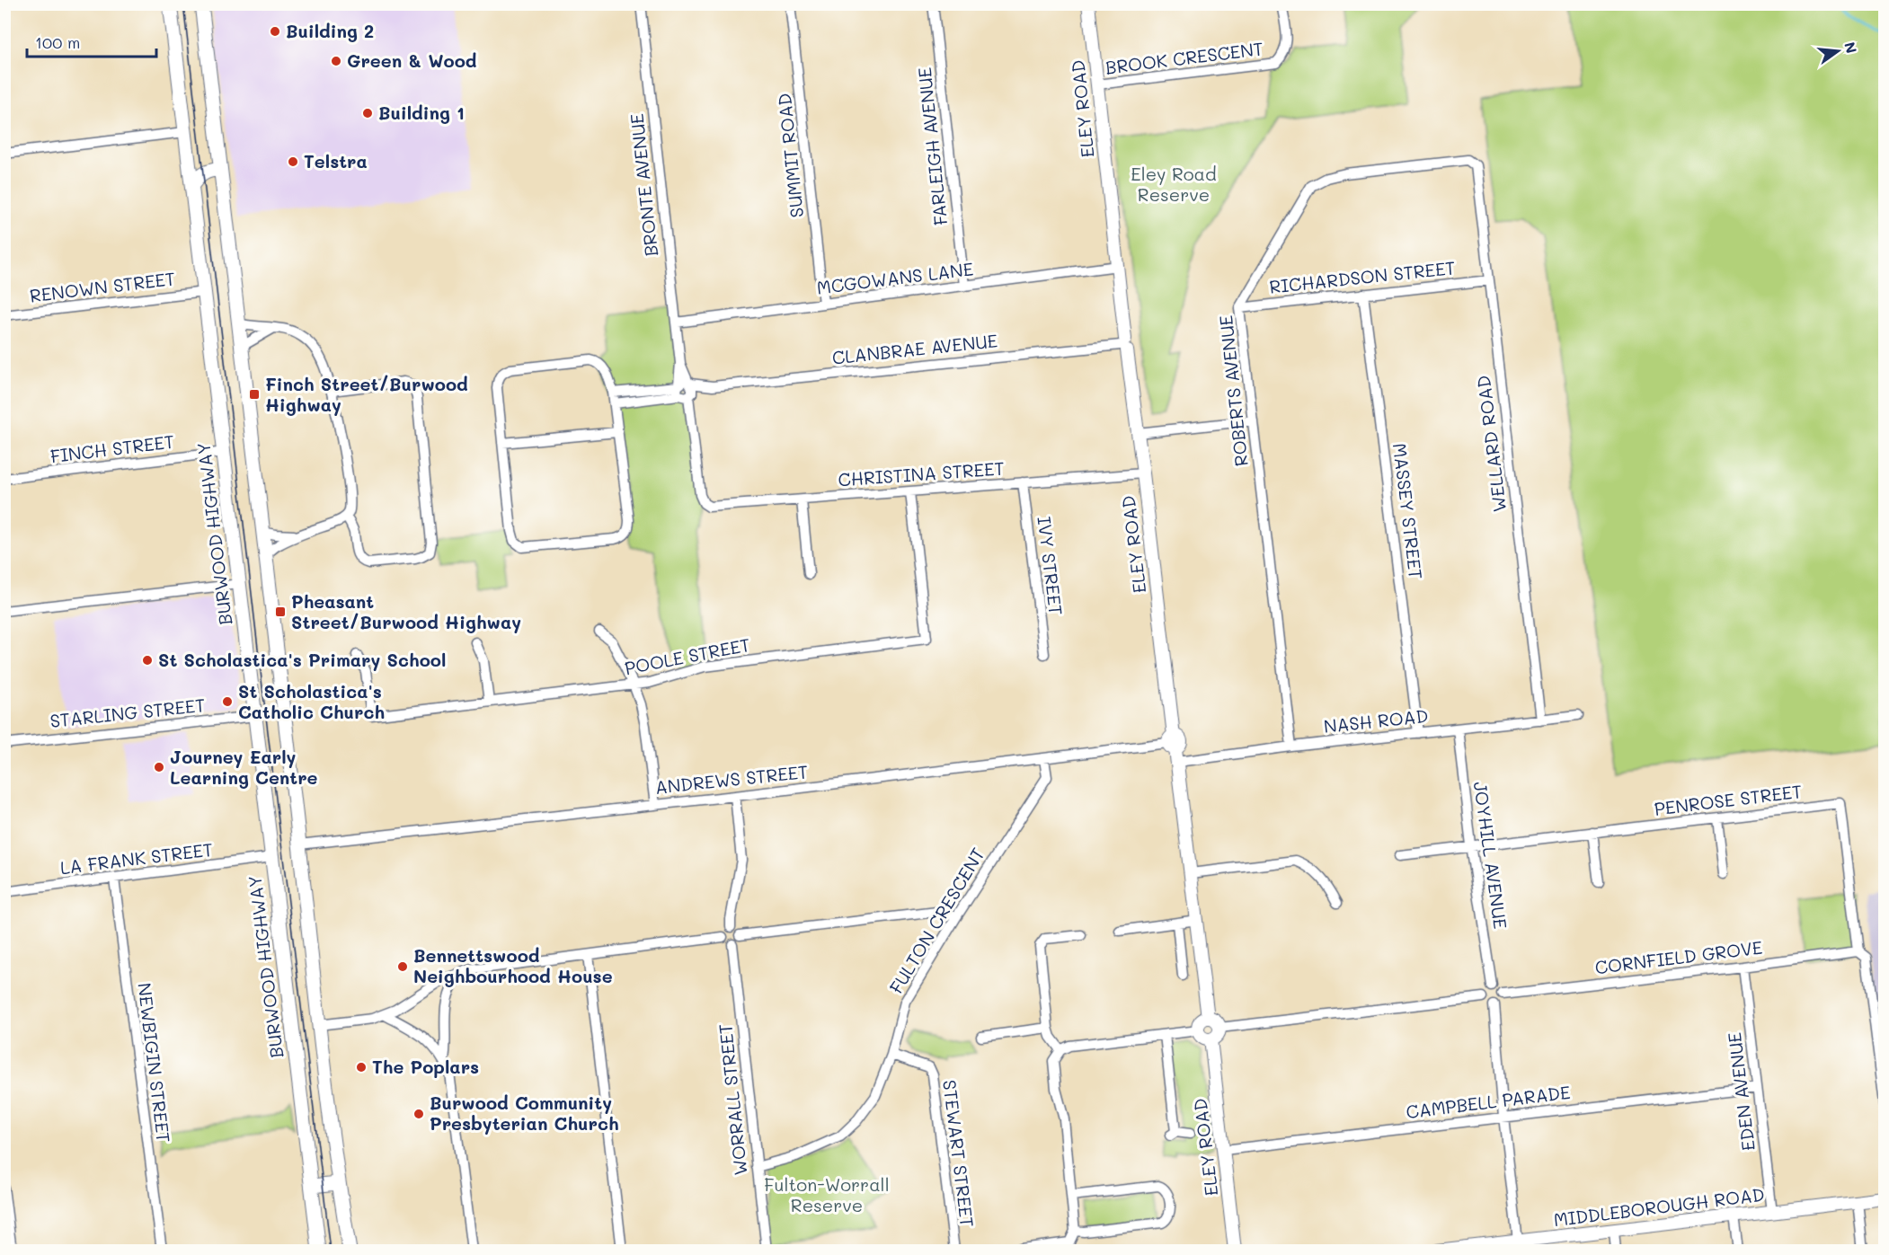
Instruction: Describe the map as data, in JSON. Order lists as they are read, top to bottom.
{
  "streets": {
    "highway": ["BURWOOD HIGHWAY"],
    "main road": ["ELEY ROAD", "MIDDLEBOROUGH ROAD"],
    "street": [
      "BROOK CRESCENT",
      "FARLEIGH AVENUE",
      "SUMMIT ROAD",
      "BRONTE AVENUE",
      "RICHARDSON STREET",
      "MCGOWANS LANE",
      "RENOWN STREET",
      "CLANBRAE AVENUE",
      "ROBERTS AVENUE",
      "WELLARD ROAD",
      "FINCH STREET",
      "CHRISTINA STREET",
      "MASSEY STREET",
      "IVY STREET",
      "POOLE STREET",
      "STARLING STREET",
      "NASH ROAD",
      "ANDREWS STREET",
      "PENROSE STREET",
      "JOYHILL AVENUE",
      "LA FRANK STREET",
      "FULTON CRESCENT",
      "CORNFIELD GROVE",
      "NEWBIGIN STREET",
      "EDEN AVENUE",
      "WORRALL STREET",
      "CAMPBELL PARADE",
      "STEWART STREET"
    ]
  },
  "crossings": [
    ["BROOK CRESCENT", "ELEY ROAD"],
    ["ELEY ROAD", "MCGOWANS LANE"],
    ["ELEY ROAD", "CLANBRAE AVENUE"],
    ["ELEY ROAD", "CHRISTINA STREET"],
    ["ELEY ROAD", "NASH ROAD"],
    ["ELEY ROAD", "ANDREWS STREET"],
    ["ELEY ROAD", "CAMPBELL PARADE"],
    ["FARLEIGH AVENUE", "MCGOWANS LANE"],
    ["SUMMIT ROAD", "MCGOWANS LANE"],
    ["BRONTE AVENUE", "MCGOWANS LANE"],
    ["BRONTE AVENUE", "CLANBRAE AVENUE"],
    ["BRONTE AVENUE", "CHRISTINA STREET"],
    ["RICHARDSON STREET", "ROBERTS AVENUE"],
    ["RICHARDSON STREET", "WELLARD ROAD"],
    ["RICHARDSON STREET", "MASSEY STREET"],
    ["RENOWN STREET", "BURWOOD HIGHWAY"],
    ["ROBERTS AVENUE", "WELLARD ROAD"],
    ["ROBERTS AVENUE", "NASH ROAD"],
    ["WELLARD ROAD", "NASH ROAD"],
    ["FINCH STREET", "BURWOOD HIGHWAY"],
    ["CHRISTINA STREET", "IVY STREET"],
    ["CHRISTINA STREET", "POOLE STREET"],
    ["MASSEY STREET", "NASH ROAD"],
    ["BURWOOD HIGHWAY", "STARLING STREET"],
    ["BURWOOD HIGHWAY", "LA FRANK STREET"],
    ["NASH ROAD", "ANDREWS STREET"],
    ["NASH ROAD", "JOYHILL AVENUE"],
    ["ANDREWS STREET", "FULTON CRESCENT"],
    ["PENROSE STREET", "JOYHILL AVENUE"],
    ["PENROSE STREET", "CORNFIELD GROVE"],
    ["JOYHILL AVENUE", "CORNFIELD GROVE"],
    ["LA FRANK STREET", "NEWBIGIN STREET"],
    ["FULTON CRESCENT", "WORRALL STREET"],
    ["FULTON CRESCENT", "STEWART STREET"],
    ["CORNFIELD GROVE", "EDEN AVENUE"],
    ["EDEN AVENUE", "CAMPBELL PARADE"],
    ["EDEN AVENUE", "MIDDLEBOROUGH ROAD"]
  ],
  "parks": ["Eley Road Reserve", "Fulton-Worrall Reserve"],
  "places": {
    "other": [
      "Building 2",
      "Green & Wood",
      "Building 1",
      "Telstra",
      "St Scholastica's Primary School",
      "St Scholastica's Catholic Church",
      "Journey Early Learning Centre",
      "Bennettswood Neighbourhood House",
      "The Poplars",
      "Burwood Community Presbyterian Church"
    ],
    "transit": ["Finch Street/Burwood Highway", "Pheasant Street/Burwood Highway"]
  },
  "scale_bar": "100 m",
  "north": "right"
}
